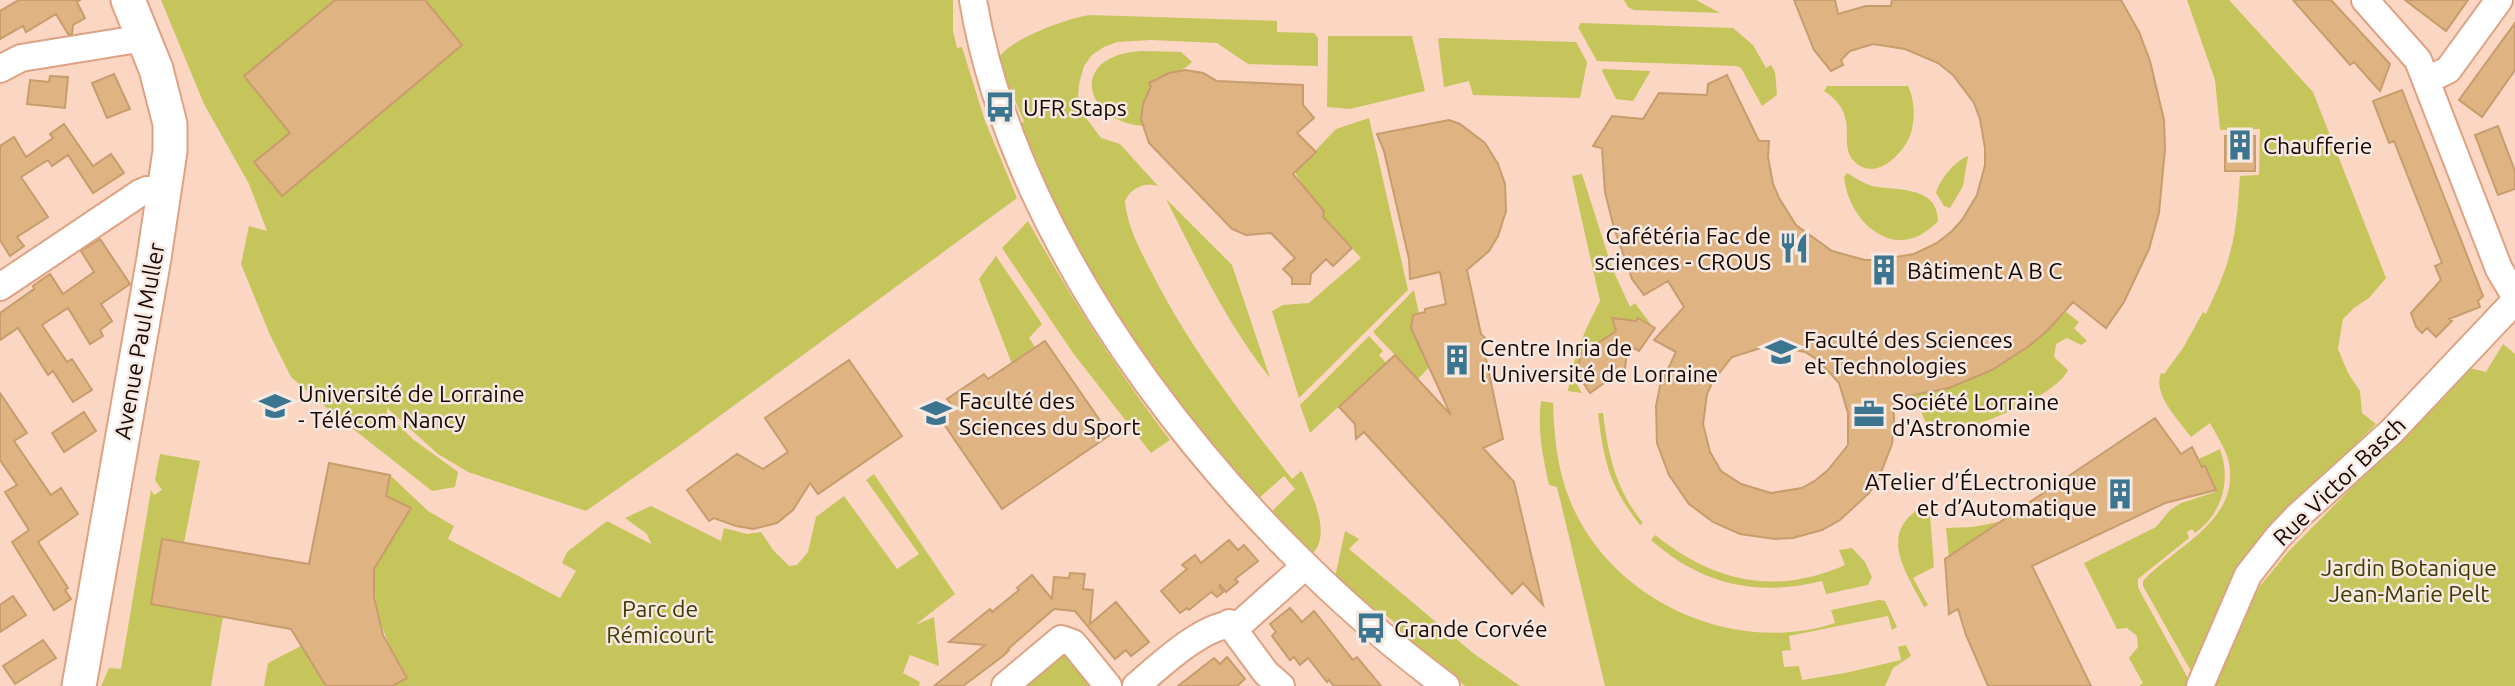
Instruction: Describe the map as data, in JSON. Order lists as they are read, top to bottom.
{
  "streets": {
    "main road": ["Avenue Paul Muller"],
    "street": ["Rue Victor Basch"]
  },
  "parks": ["Jardin Botanique Jean-Marie Pelt", "Parc de Rémicourt"],
  "places": {
    "bus stop": ["UFR Staps", "Grande Corvée"],
    "building": [
      "Chaufferie",
      "Bâtiment A B C",
      "Centre Inria de l'Université de Lorraine",
      "ATelier d’ÉLectronique et d’Automatique"
    ],
    "restaurant": ["Cafétéria Fac de sciences - CROUS"],
    "school or university": ["Faculté des Sciences et Technologies", "Université de Lorraine - Télécom Nancy", "Faculté des Sciences du Sport"],
    "office": ["Société Lorraine d'Astronomie"]
  }
}
